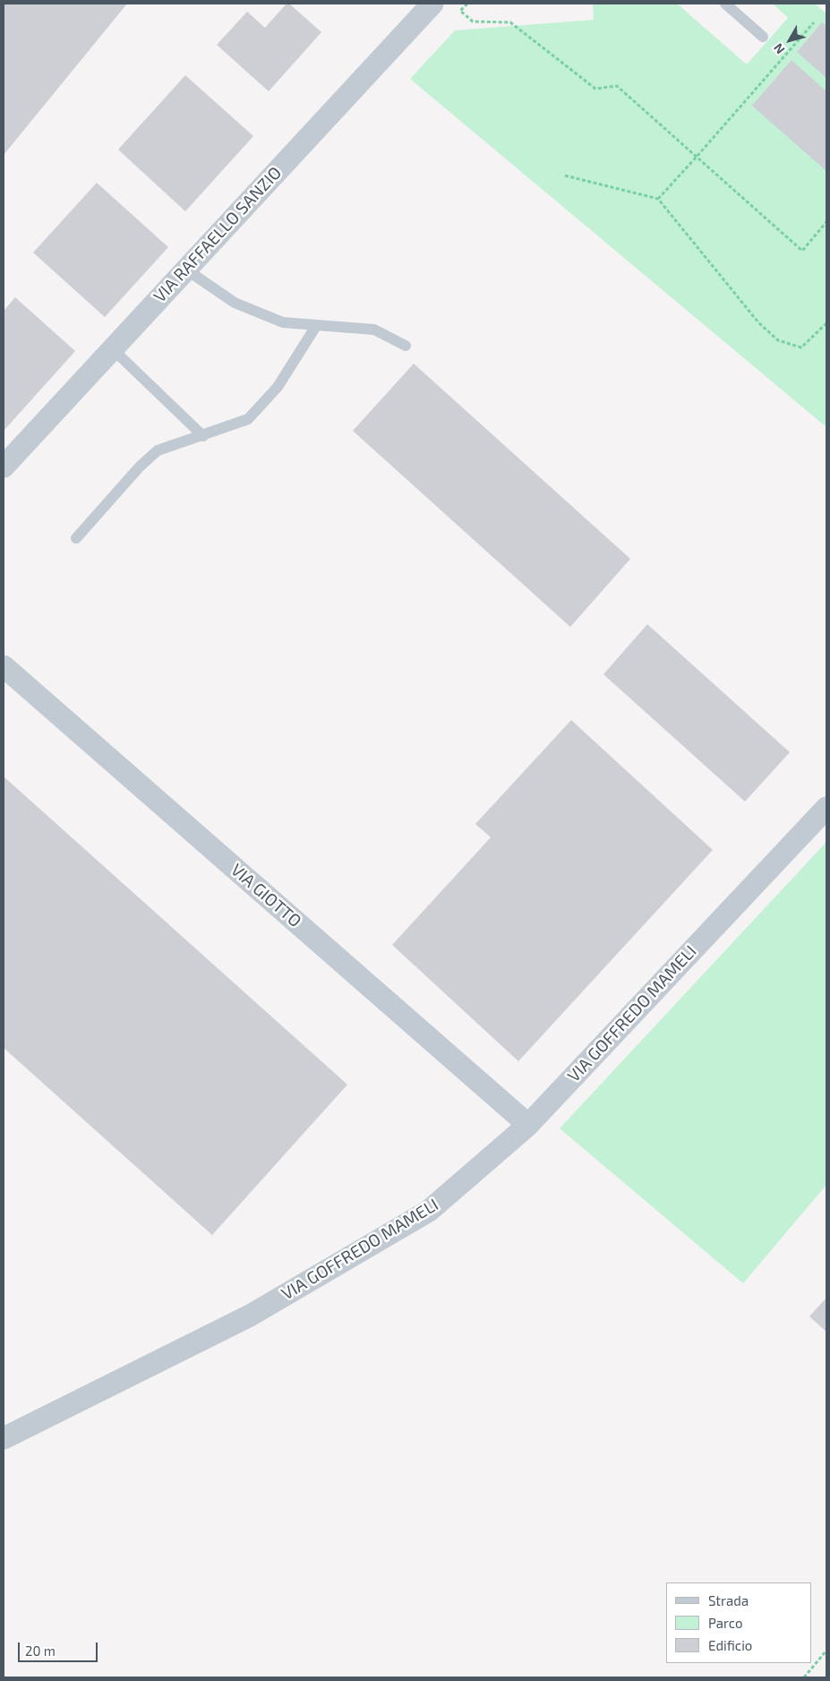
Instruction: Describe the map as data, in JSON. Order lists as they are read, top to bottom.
{
  "streets": {
    "street": ["VIA RAFFAELLO SANZIO", "VIA GIOTTO", "VIA GOFFREDO MAMELI"]
  },
  "crossings": [
    ["VIA GIOTTO", "VIA GOFFREDO MAMELI"]
  ],
  "legend": ["Strada", "Parco", "Edificio"],
  "scale_bar": "20 m",
  "north": "bottom left"
}
